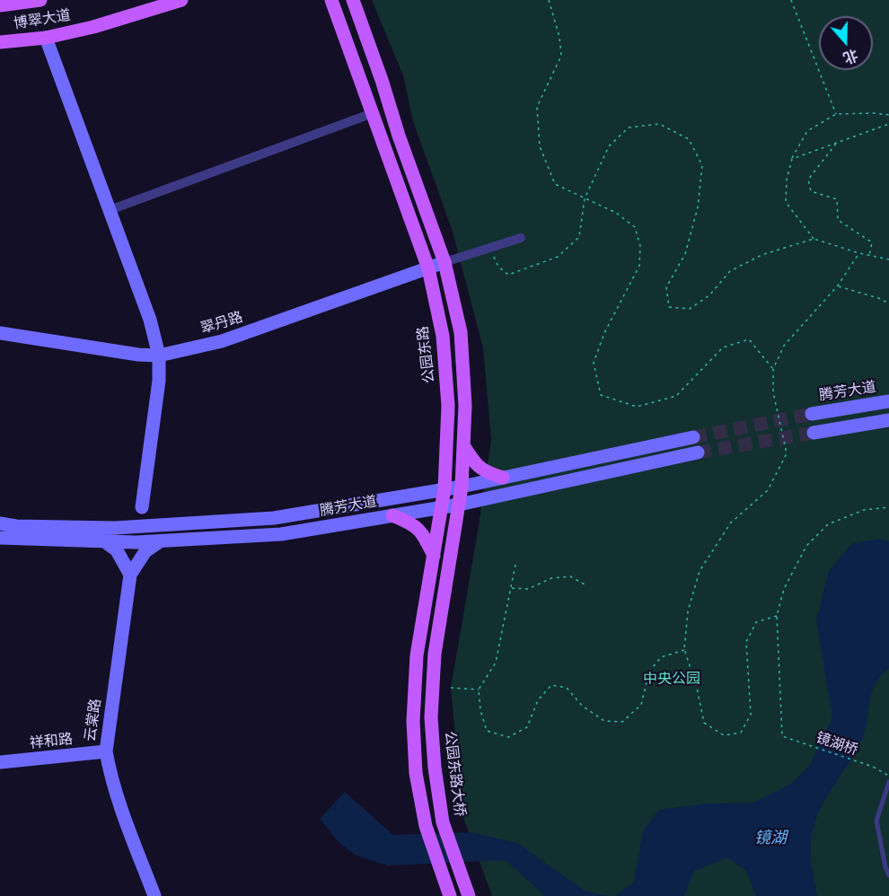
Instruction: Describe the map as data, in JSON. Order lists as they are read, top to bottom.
{
  "streets": {
    "main road": [
      "博翠大道",
      "翠丹路",
      "公园东路",
      "腾芳大道",
      "云棠路",
      "祥和路",
      "公园东路大桥"
    ],
    "path": ["镜湖桥"]
  },
  "crossings": [
    ["翠丹路", "公园东路"],
    ["公园东路", "腾芳大道"],
    ["腾芳大道", "公园东路大桥"],
    ["云棠路", "祥和路"]
  ],
  "water": ["镜湖"],
  "parks": ["中央公园"],
  "north": "bottom"
}
